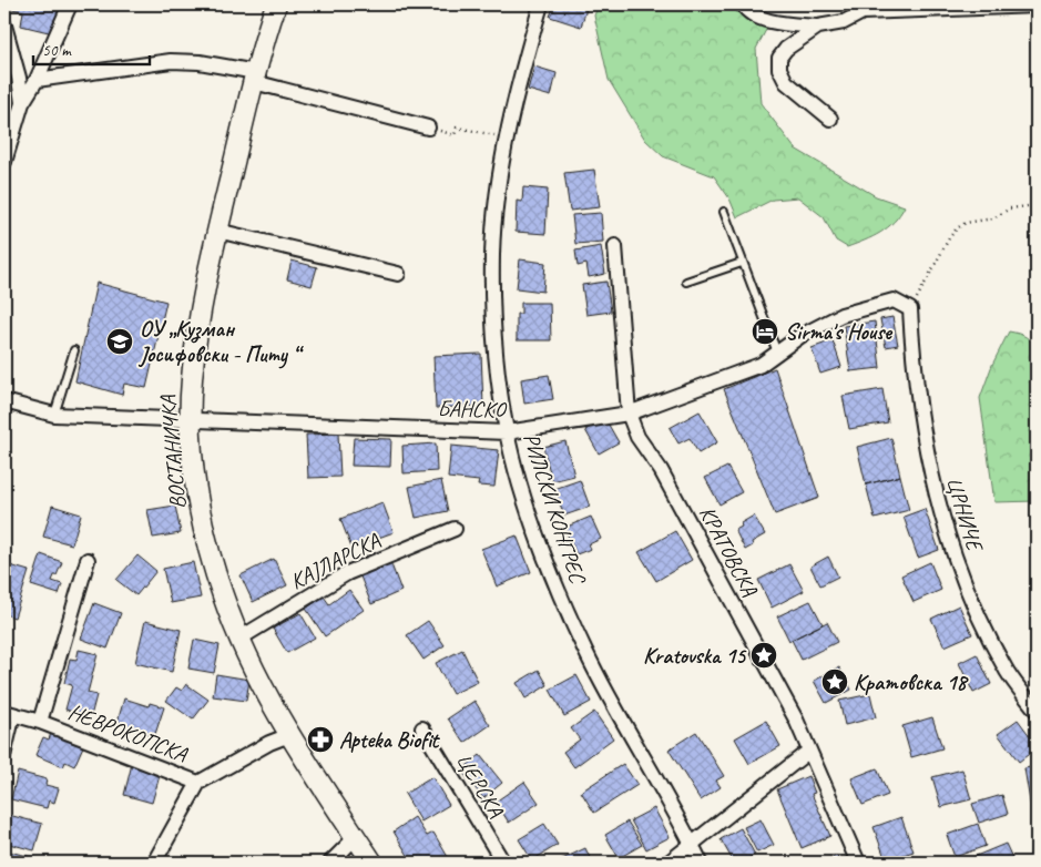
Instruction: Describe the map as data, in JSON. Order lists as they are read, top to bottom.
{
  "streets": {
    "street": [
      "БАНСКО",
      "ВОСТАНИЧКА",
      "РИЛСКИ КОНГРЕС",
      "ЦРНИЧЕ",
      "КРАТОВСКА",
      "КАЈЛАРСКА",
      "НЕВРОКОПСКА",
      "ЦЕРСКА"
    ]
  },
  "crossings": [
    ["БАНСКО", "ВОСТАНИЧКА"],
    ["БАНСКО", "РИЛСКИ КОНГРЕС"],
    ["БАНСКО", "ЦРНИЧЕ"],
    ["БАНСКО", "КРАТОВСКА"],
    ["ВОСТАНИЧКА", "КАЈЛАРСКА"]
  ],
  "places": {
    "hotel": ["Sirma's House"],
    "school or university": ["ОУ „Кузман Јосифовски - Питу “"],
    "place": ["Kratovska 15", "Кратовска 18"],
    "pharmacy": ["Apteka Biofit"]
  },
  "scale_bar": "50 m"
}
